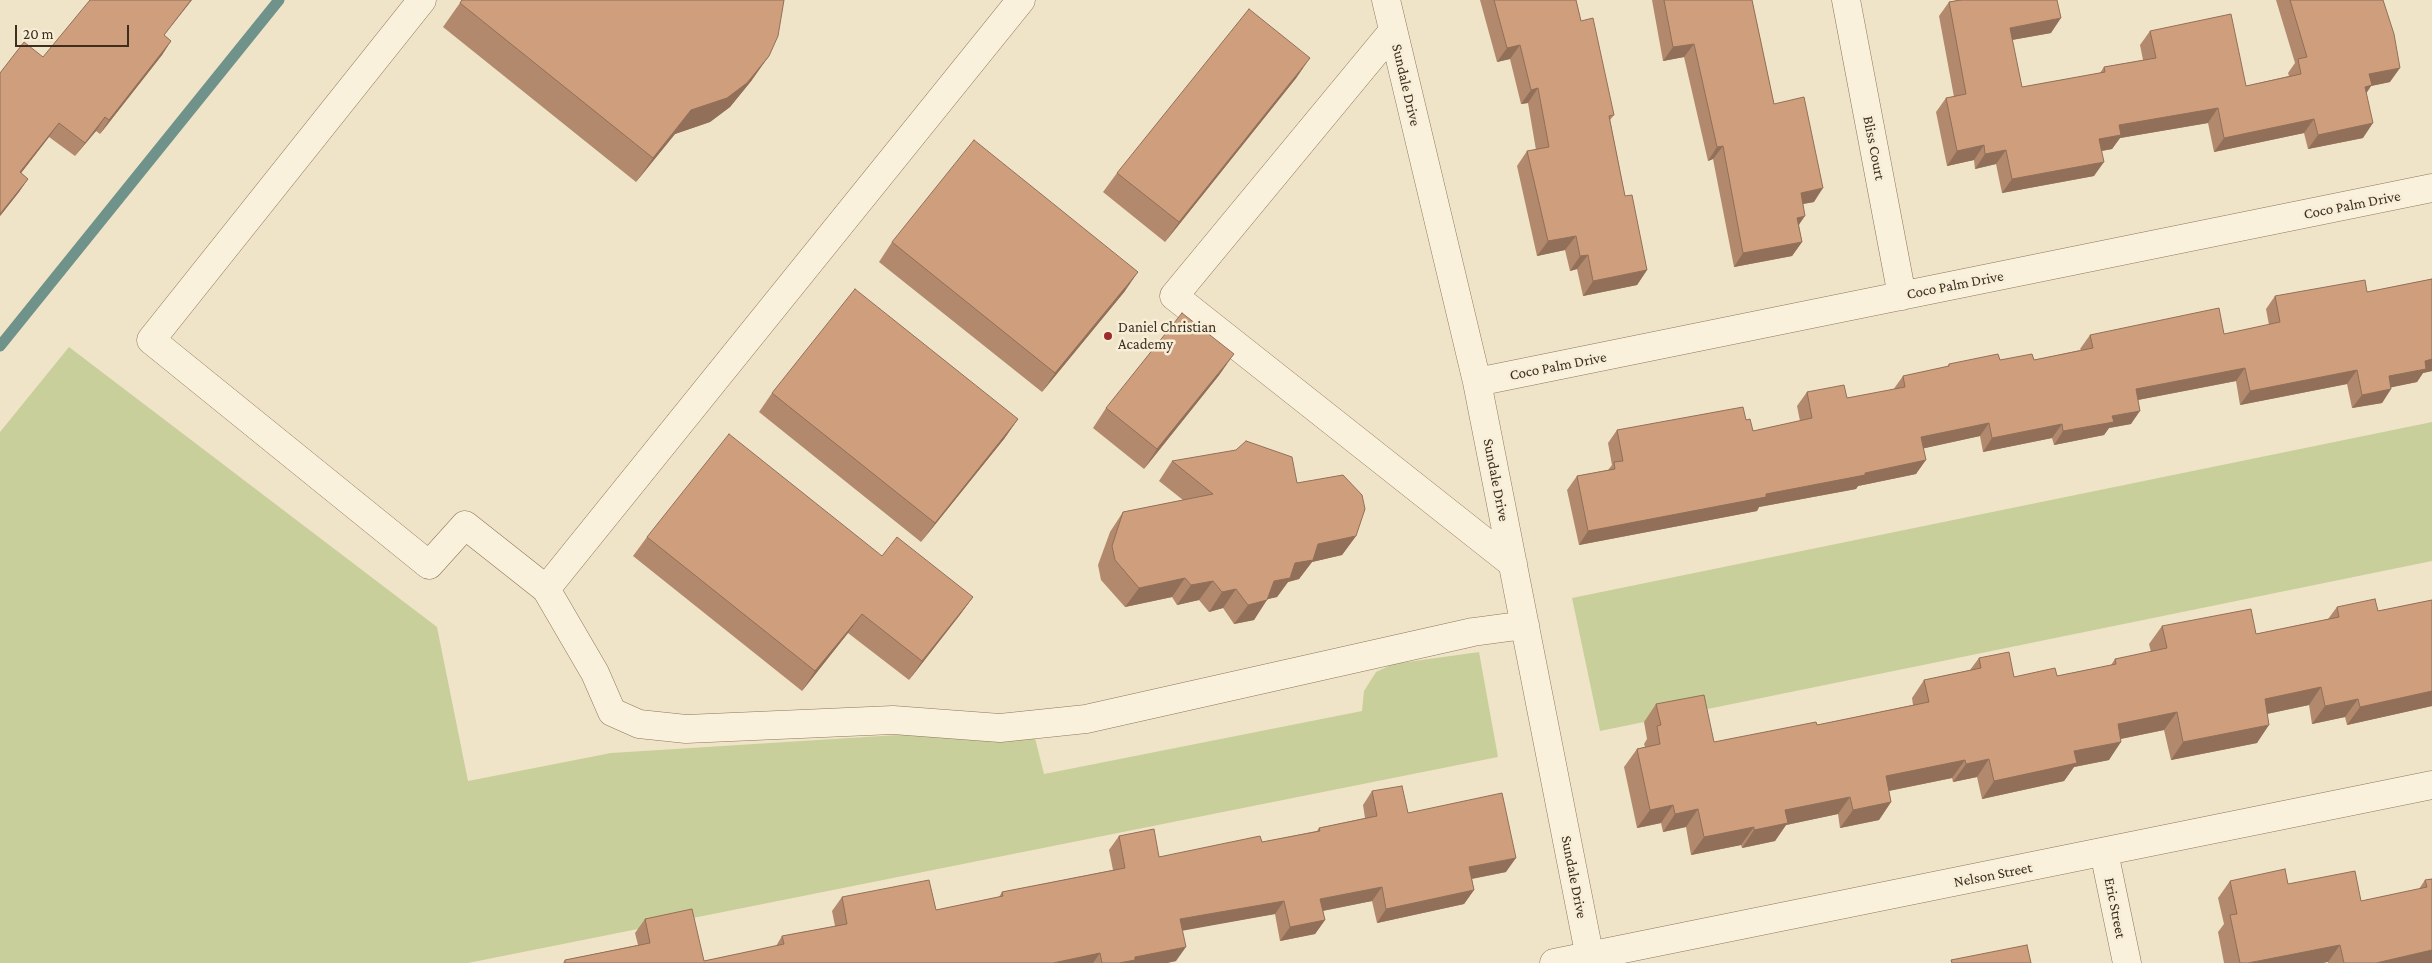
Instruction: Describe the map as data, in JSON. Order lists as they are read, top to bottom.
{
  "streets": {
    "street": [
      "Sundale Drive",
      "Bliss Court",
      "Coco Palm Drive",
      "Nelson Street",
      "Eric Street"
    ]
  },
  "crossings": [
    ["Sundale Drive", "Coco Palm Drive"],
    ["Sundale Drive", "Nelson Street"],
    ["Bliss Court", "Coco Palm Drive"],
    ["Nelson Street", "Eric Street"]
  ],
  "places": ["Daniel Christian Academy"],
  "scale_bar": "20 m"
}
